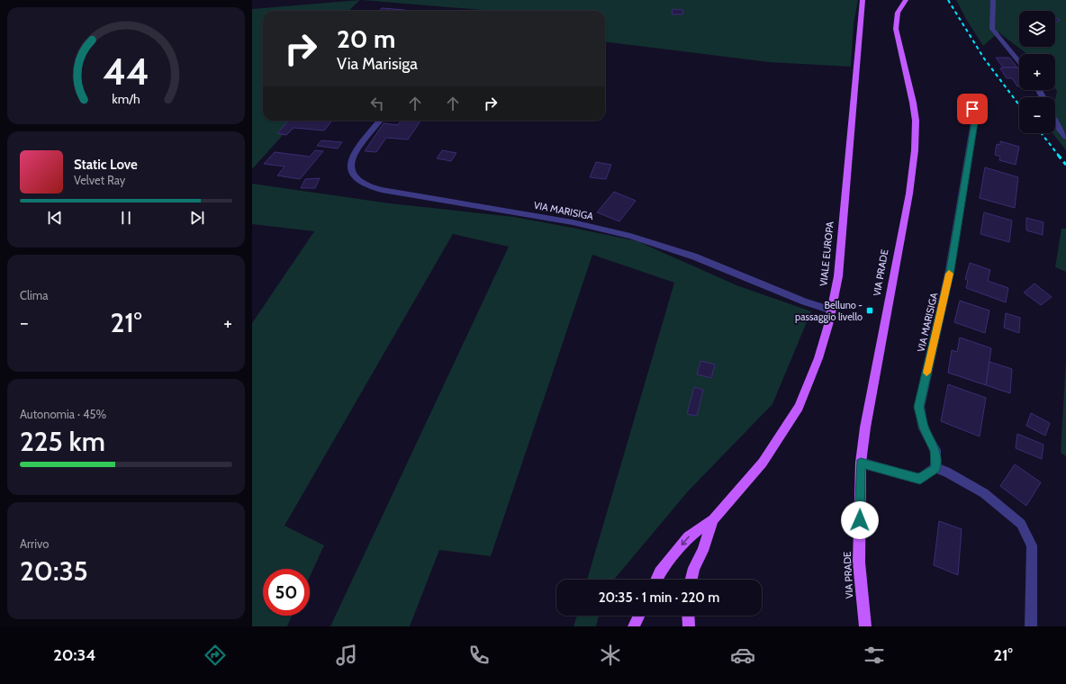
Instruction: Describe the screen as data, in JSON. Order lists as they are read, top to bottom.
{
  "streets": {
    "main road": ["VIALE EUROPA", "VIA PRADE"],
    "street": ["VIA MARISIGA"]
  },
  "crossings": [
    ["VIA MARISIGA", "VIALE EUROPA"]
  ],
  "places": {
    "transit": ["Belluno - passaggio livello"]
  },
  "page": {
    "map_buttons": ["+", "−"],
    "turn": ["20 m", "Via Marisiga"],
    "song": ["Static Love", "Velvet Ray"],
    "tile": [
      "Clima",
      ["Autonomia · 45%", "225 km"],
      ["Arrivo", "20:35"]
    ],
    "heat": ["−", "21°", "+"],
    "limit": "50",
    "trip": "20:35 · 1 min · 220 m",
    "tabs": ["20:34", "21°"],
    "gauge": ["44", "km/h"]
  }
}
